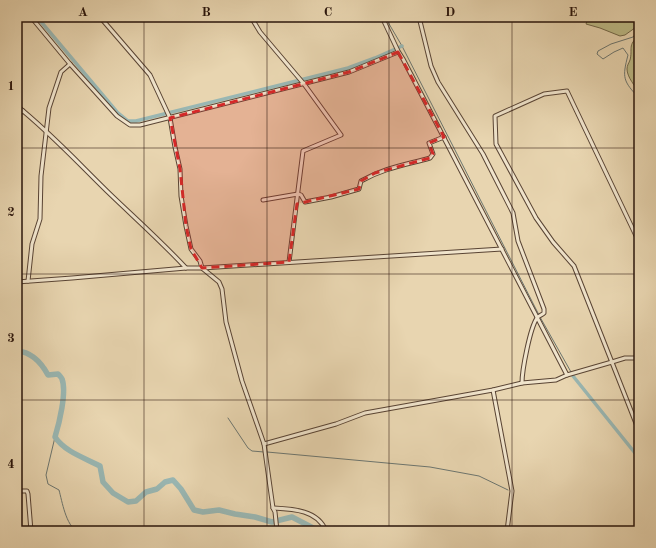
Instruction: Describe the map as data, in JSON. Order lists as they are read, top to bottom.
{
  "grid": {
    "columns": [
      "A",
      "B",
      "C",
      "D",
      "E"
    ],
    "rows": [
      "1",
      "2",
      "3",
      "4"
    ]
  }
}
